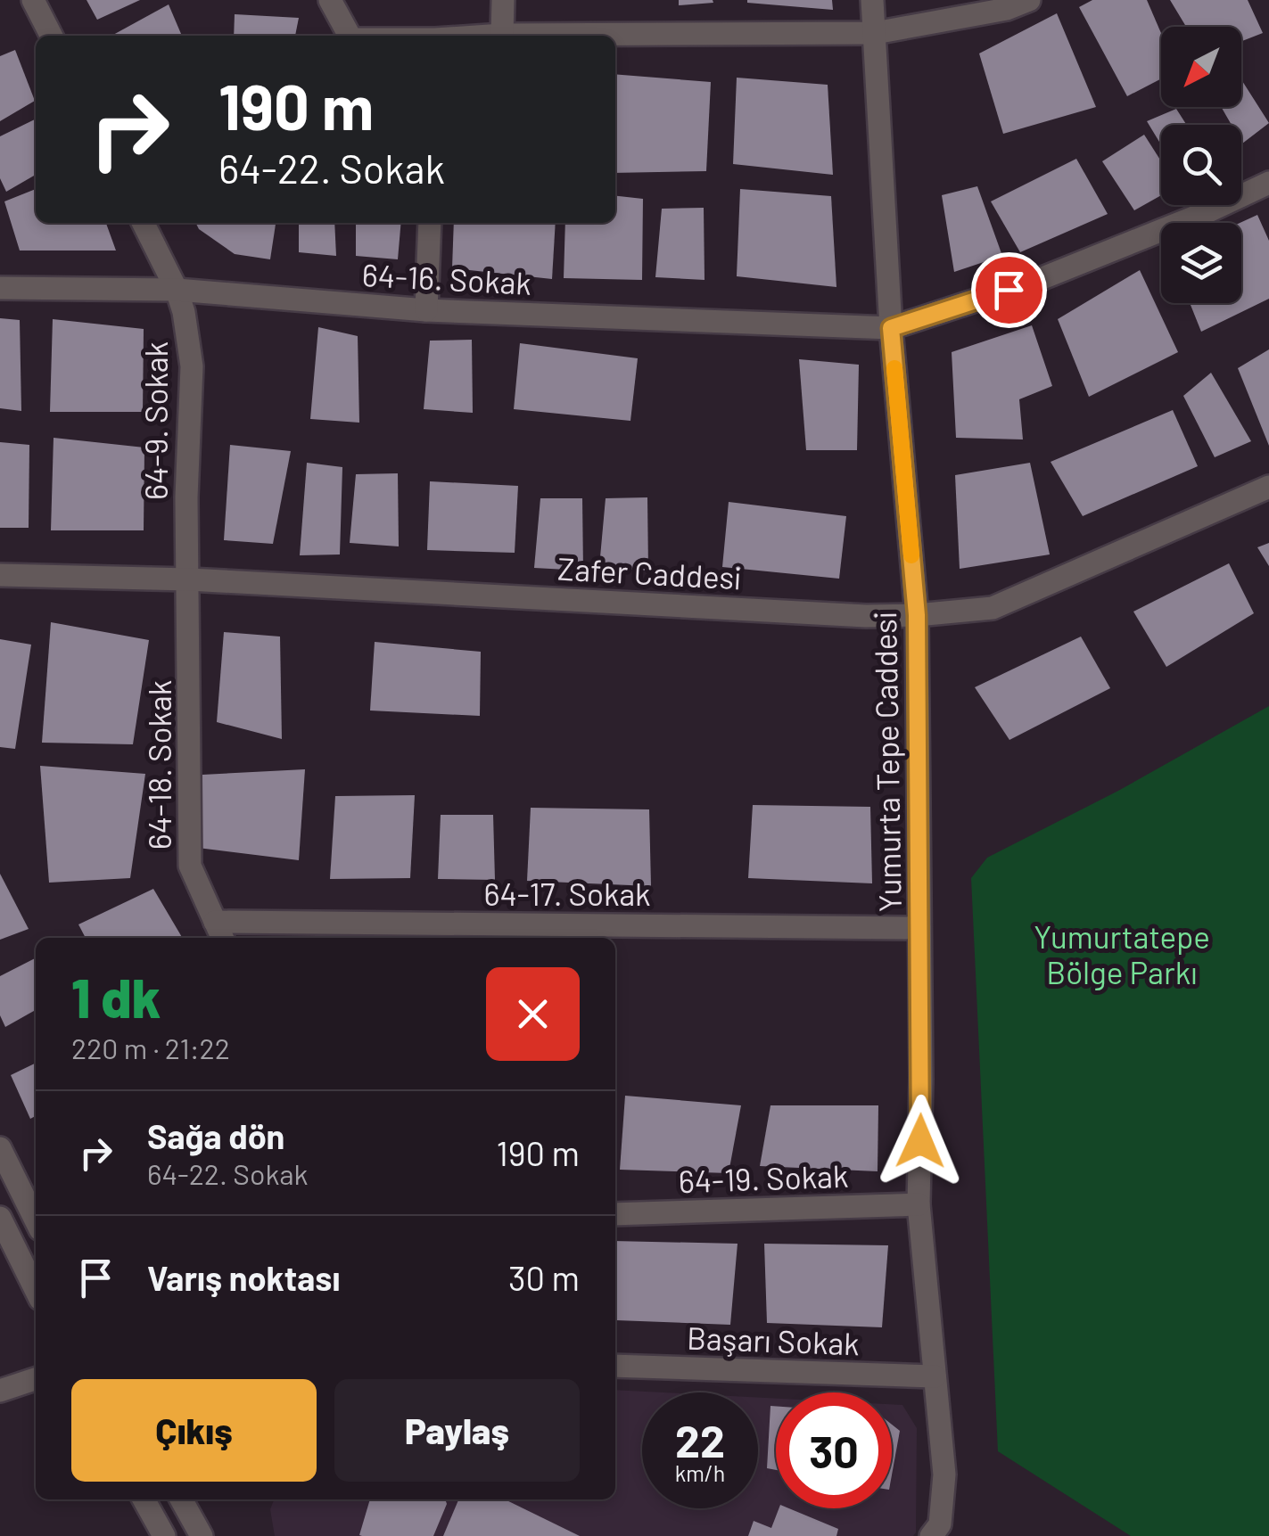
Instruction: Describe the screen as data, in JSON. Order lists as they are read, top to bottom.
{
  "streets": {
    "street": [
      "64-16. Sokak",
      "64-9. Sokak",
      "Zafer Caddesi",
      "Yumurta Tepe Caddesi",
      "64-18. Sokak",
      "64-17. Sokak",
      "64-19. Sokak",
      "Başarı Sokak"
    ]
  },
  "crossings": [
    ["64-16. Sokak", "64-9. Sokak"],
    ["64-16. Sokak", "Yumurta Tepe Caddesi"],
    ["64-9. Sokak", "Zafer Caddesi"],
    ["64-9. Sokak", "64-18. Sokak"],
    ["Zafer Caddesi", "Yumurta Tepe Caddesi"],
    ["Zafer Caddesi", "64-18. Sokak"],
    ["Yumurta Tepe Caddesi", "64-17. Sokak"],
    ["Yumurta Tepe Caddesi", "64-19. Sokak"],
    ["Yumurta Tepe Caddesi", "Başarı Sokak"],
    ["64-18. Sokak", "64-17. Sokak"]
  ],
  "parks": ["Yumurtatepe Bölge Parkı"],
  "north": "bottom left",
  "page": {
    "turn": ["190 m", "64-22. Sokak"],
    "heading": ["1 dk", "220 m · 21:22"],
    "list": [
      {
        "name": "Sağa dön",
        "note": "64-22. Sokak",
        "value": "190 m"
      },
      {
        "name": "Varış noktası",
        "value": "30 m"
      }
    ],
    "buttons": ["Çıkış", "Paylaş"],
    "speed": "22 km/h",
    "limit": "30"
  }
}
